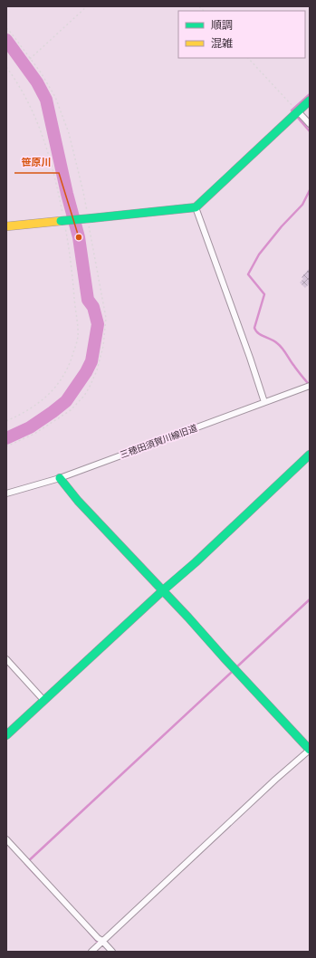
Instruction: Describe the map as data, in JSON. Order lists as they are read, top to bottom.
{
  "streets": {
    "street": ["三穂田須賀川線旧道"]
  },
  "places": ["笹原川"],
  "legend": ["順調", "混雑"]
}
